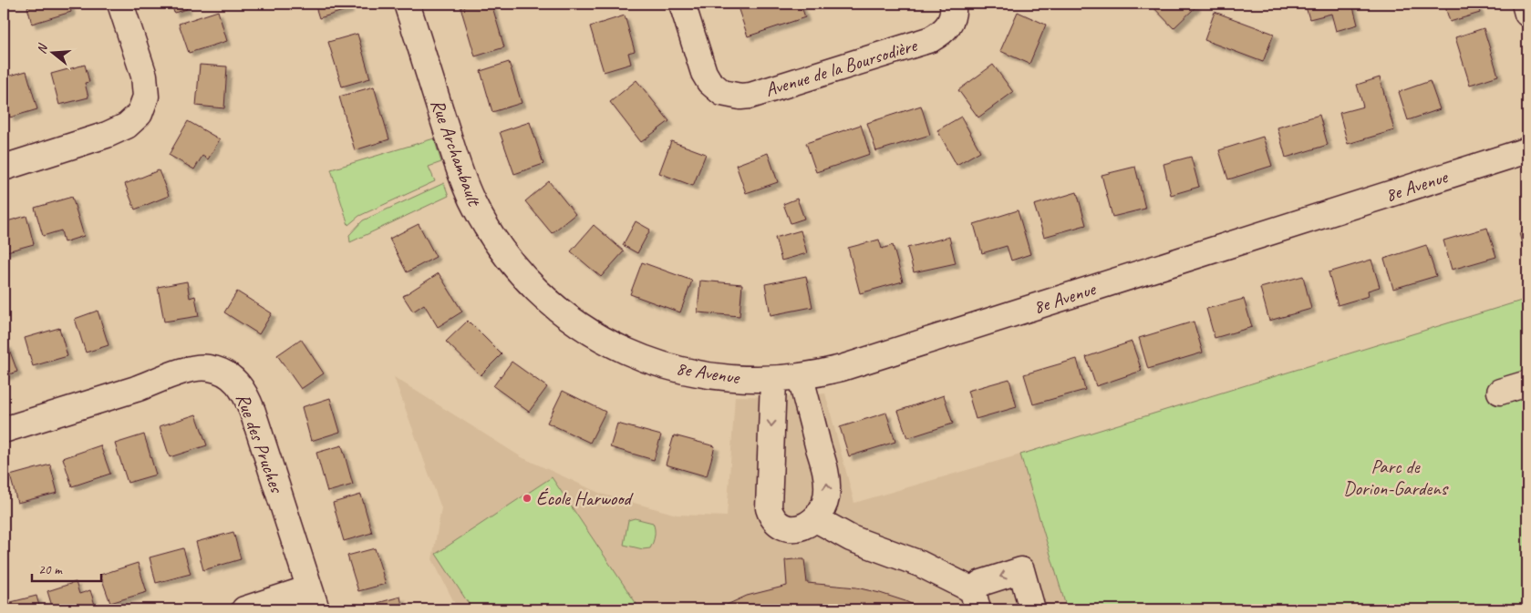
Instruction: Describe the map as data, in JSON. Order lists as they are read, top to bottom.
{
  "streets": {
    "street": [
      "Avenue de la Boursodière",
      "Rue Archambault",
      "8e Avenue",
      "Rue des Pruches"
    ]
  },
  "crossings": [
    ["Rue Archambault", "8e Avenue"]
  ],
  "parks": ["Parc de Dorion-Gardens"],
  "places": ["École Harwood"],
  "scale_bar": "20 m",
  "north": "left"
}
